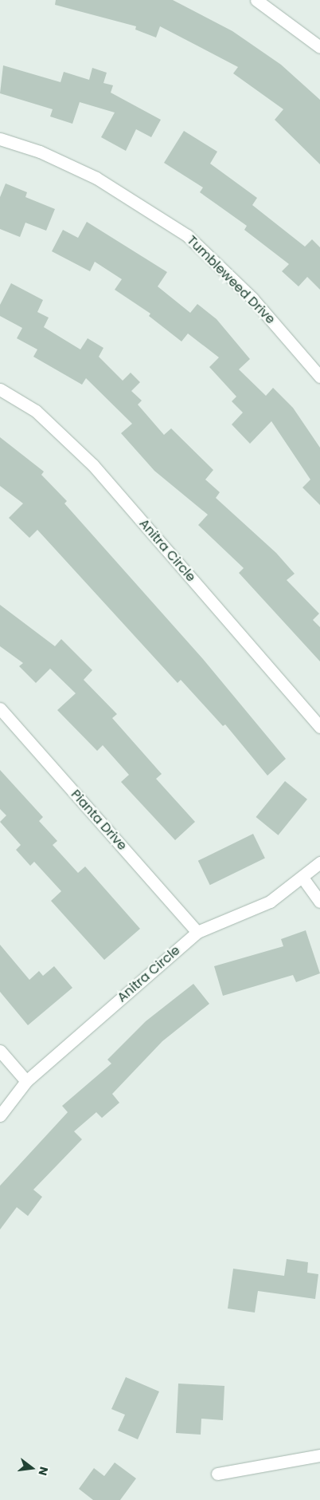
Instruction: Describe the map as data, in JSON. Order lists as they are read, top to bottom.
{
  "streets": {
    "street": ["Tumbleweed Drive", "Anitra Circle", "Pianta Drive"]
  },
  "crossings": [
    ["Anitra Circle", "Pianta Drive"]
  ],
  "north": "right"
}
